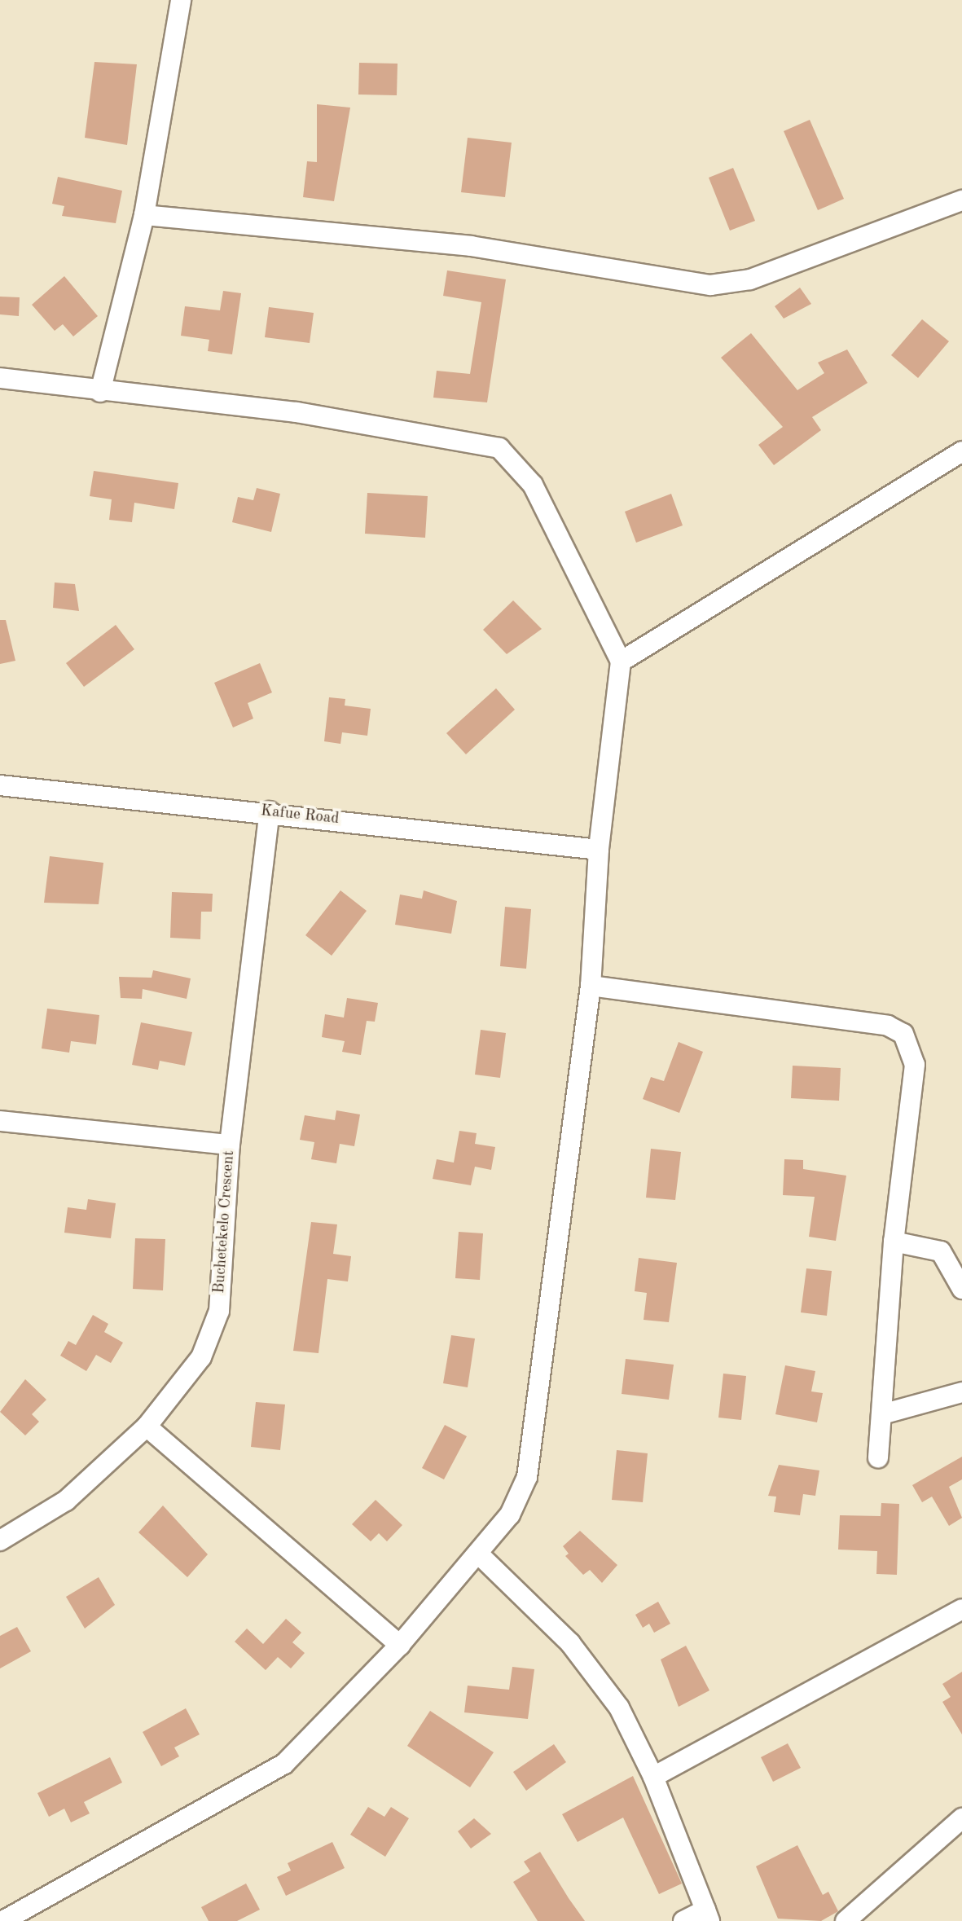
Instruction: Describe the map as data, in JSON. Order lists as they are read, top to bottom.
{
  "streets": {
    "street": ["Kafue Road", "Buchetekelo Crescent"]
  },
  "crossings": [
    ["Kafue Road", "Buchetekelo Crescent"]
  ]
}
